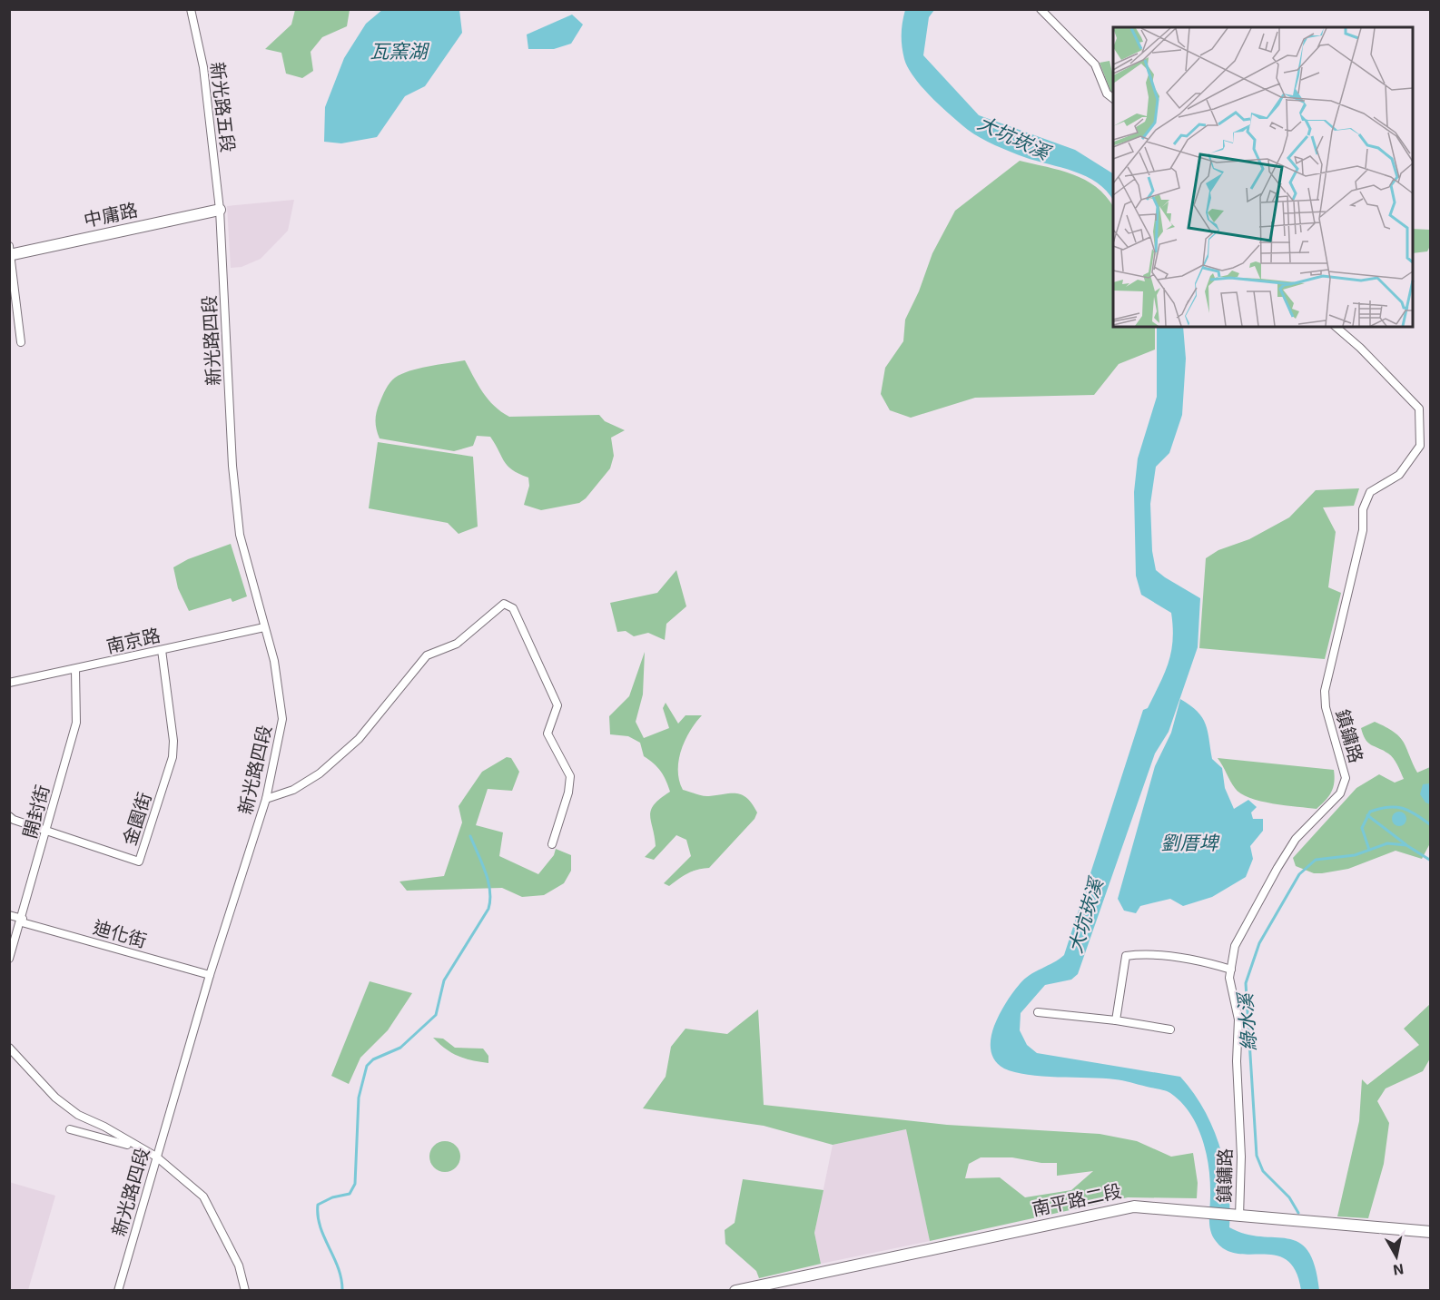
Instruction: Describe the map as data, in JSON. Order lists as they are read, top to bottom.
{
  "streets": {
    "street": [
      "新光路五段",
      "中庸路",
      "新光路四段",
      "南京路",
      "鎮鏞路",
      "開封街",
      "金園街",
      "迪化街",
      "南平路二段"
    ]
  },
  "crossings": [
    ["新光路五段", "中庸路"],
    ["新光路五段", "新光路四段"],
    ["中庸路", "新光路四段"],
    ["新光路四段", "南京路"],
    ["新光路四段", "迪化街"],
    ["南京路", "開封街"],
    ["南京路", "金園街"],
    ["鎮鏞路", "南平路二段"],
    ["開封街", "金園街"],
    ["開封街", "迪化街"]
  ],
  "water": [
    "瓦窯湖",
    "大坑崁溪",
    "劉厝埤",
    "綠水溪"
  ],
  "north": "bottom"
}
